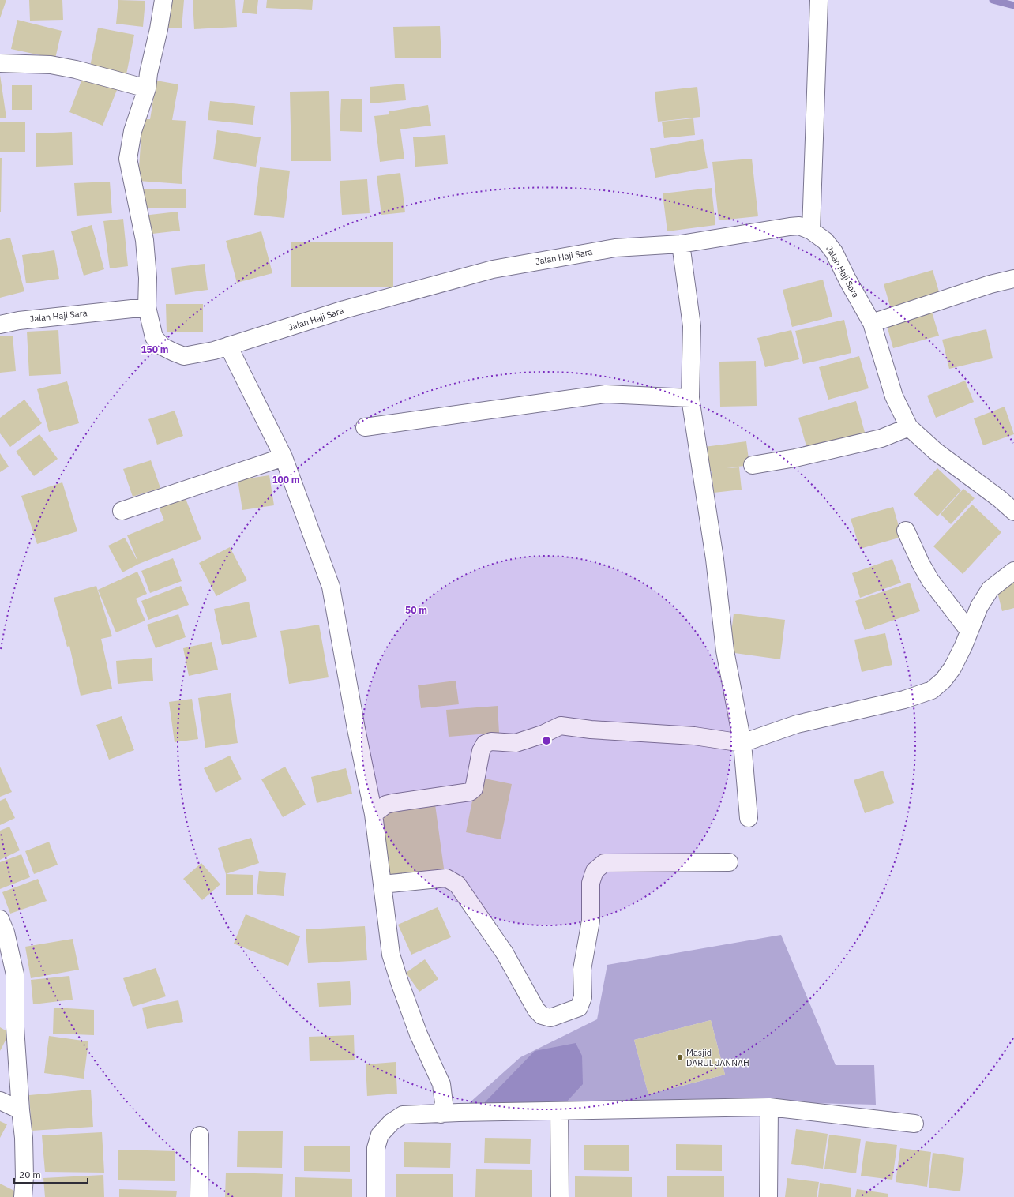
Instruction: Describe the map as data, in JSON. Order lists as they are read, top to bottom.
{
  "streets": {
    "street": ["Jalan Haji Sara"]
  },
  "places": ["Masjid DARUL JANNAH"],
  "scale_bar": "20 m",
  "rings": ["150 m", "100 m", "50 m"]
}
